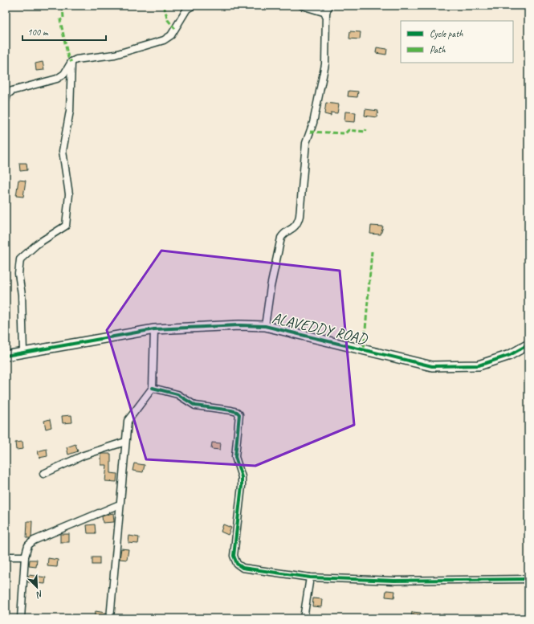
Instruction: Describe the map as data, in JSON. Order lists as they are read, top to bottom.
{
  "streets": {
    "street": ["ALAVEDDY ROAD"]
  },
  "legend": ["Cycle path", "Path"],
  "scale_bar": "100 m",
  "north": "bottom right"
}
